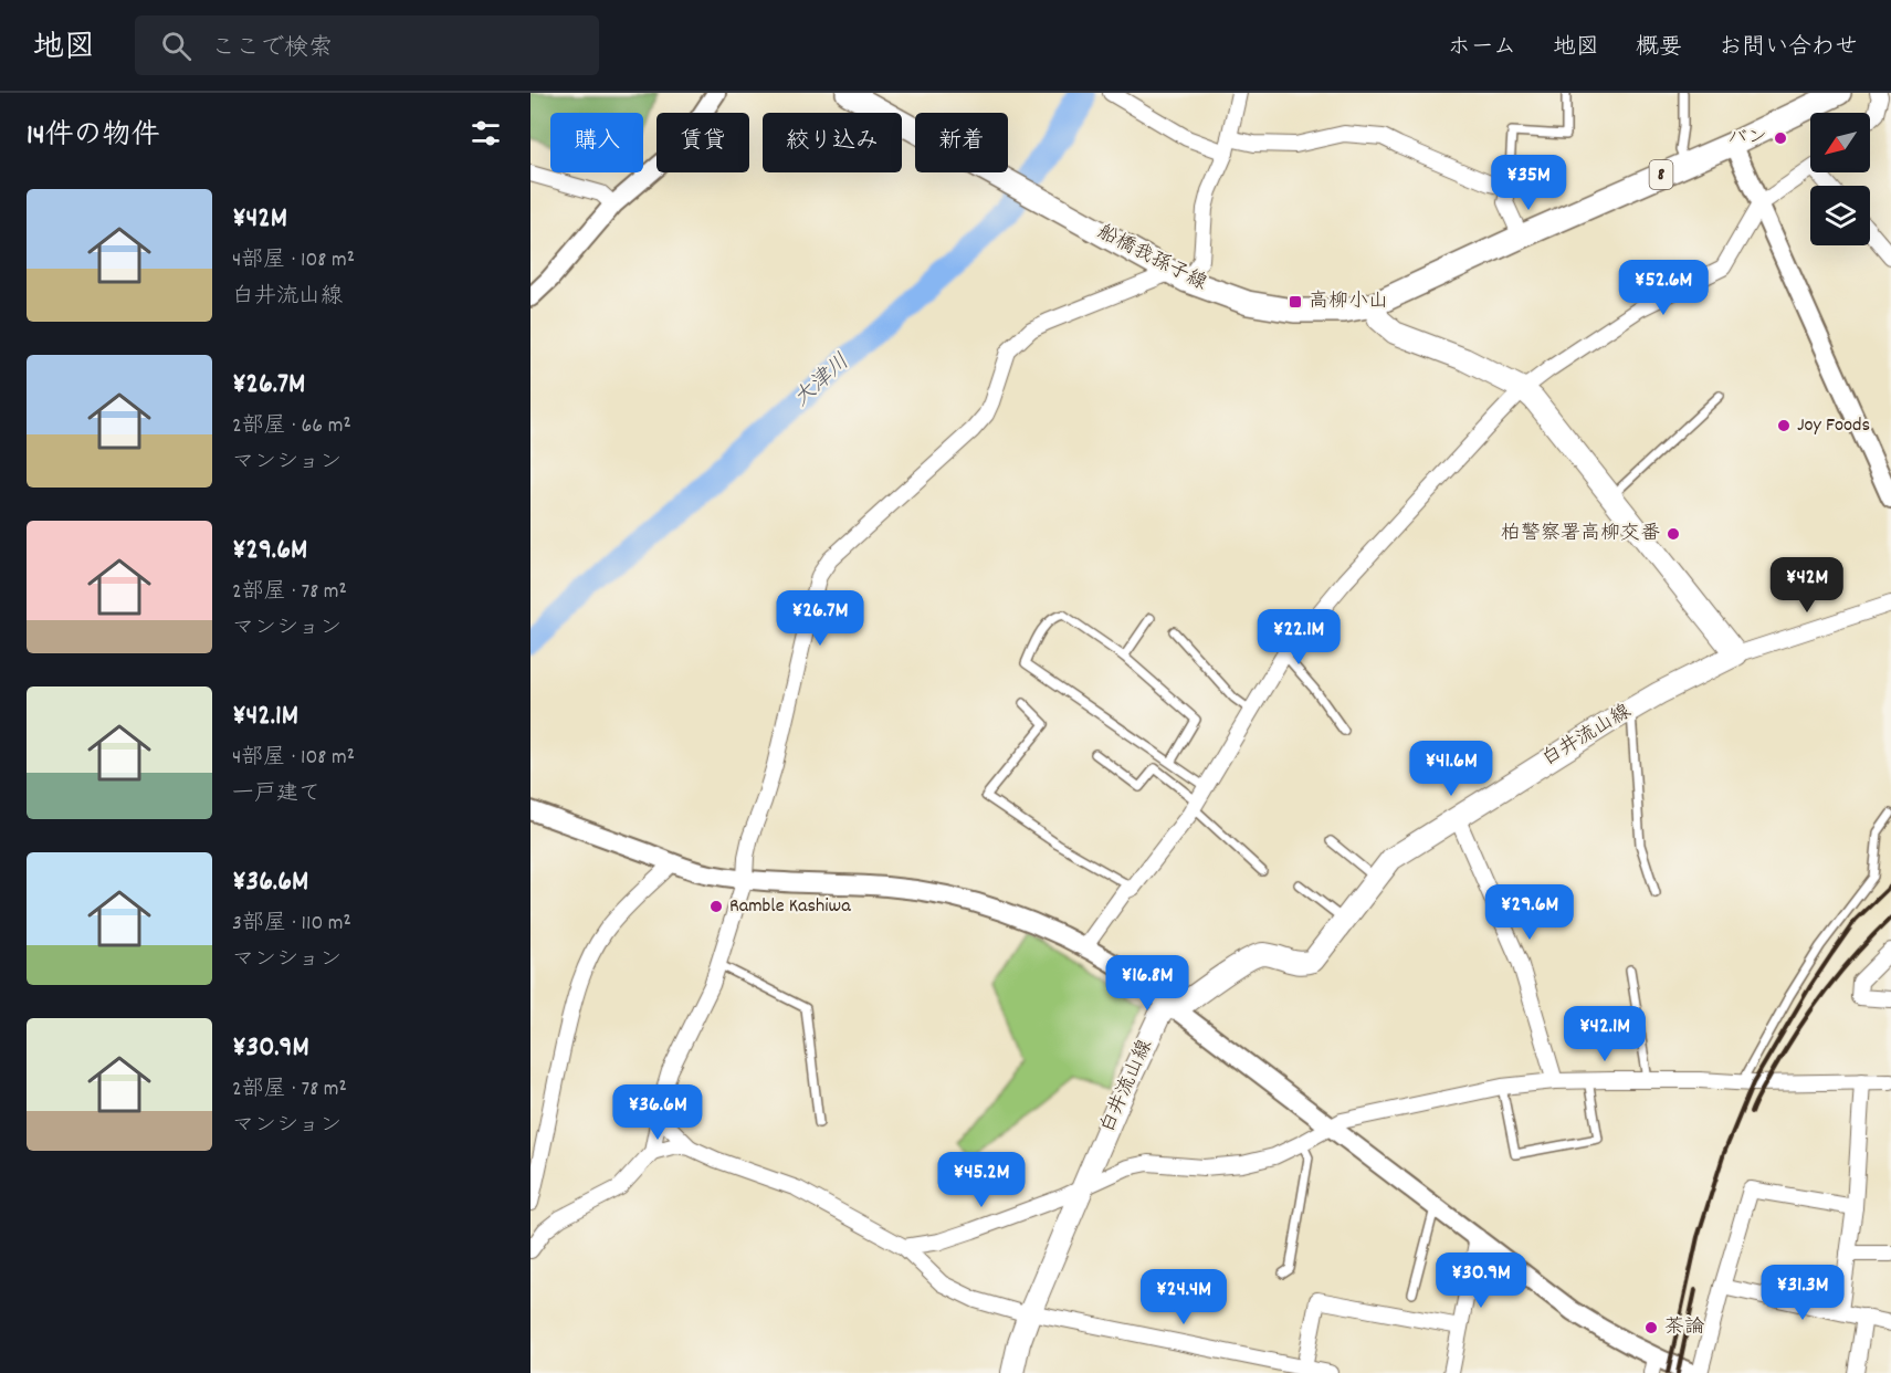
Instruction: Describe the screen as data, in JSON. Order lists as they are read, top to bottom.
{
  "streets": {
    "main road": ["8", "船橋我孫子線", "白井流山線"]
  },
  "water": ["大津川"],
  "places": {
    "other": [
      "バン",
      "Joy Foods",
      "柏警察署高柳交番",
      "Ramble Kashiwa",
      "茶論"
    ],
    "transit": ["高柳小山"]
  },
  "north": "bottom left",
  "page": {
    "header": "地図",
    "search": "ここで検索",
    "nav": [
      "ホーム",
      "地図",
      "概要",
      "お問い合わせ"
    ],
    "heading": "14件の物件",
    "chip": [
      "購入",
      "賃貸",
      "絞り込み",
      "新着"
    ],
    "price": [
      "¥35M",
      "¥52.6M",
      "¥42M",
      "¥26.7M",
      "¥22.1M",
      "¥41.6M",
      "¥29.6M",
      "¥16.8M",
      "¥42.1M",
      "¥36.6M",
      "¥45.2M",
      "¥30.9M",
      "¥31.3M",
      "¥24.4M"
    ],
    "list": [
      {
        "name": "¥42M",
        "note": "4部屋 · 108 m² · 白井流山線"
      },
      {
        "name": "¥26.7M",
        "note": "2部屋 · 66 m² · マンション"
      },
      {
        "name": "¥29.6M",
        "note": "2部屋 · 78 m² · マンション"
      },
      {
        "name": "¥42.1M",
        "note": "4部屋 · 108 m² · 一戸建て"
      },
      {
        "name": "¥36.6M",
        "note": "3部屋 · 110 m² · マンション"
      },
      {
        "name": "¥30.9M",
        "note": "2部屋 · 78 m² · マンション"
      }
    ]
  }
}
